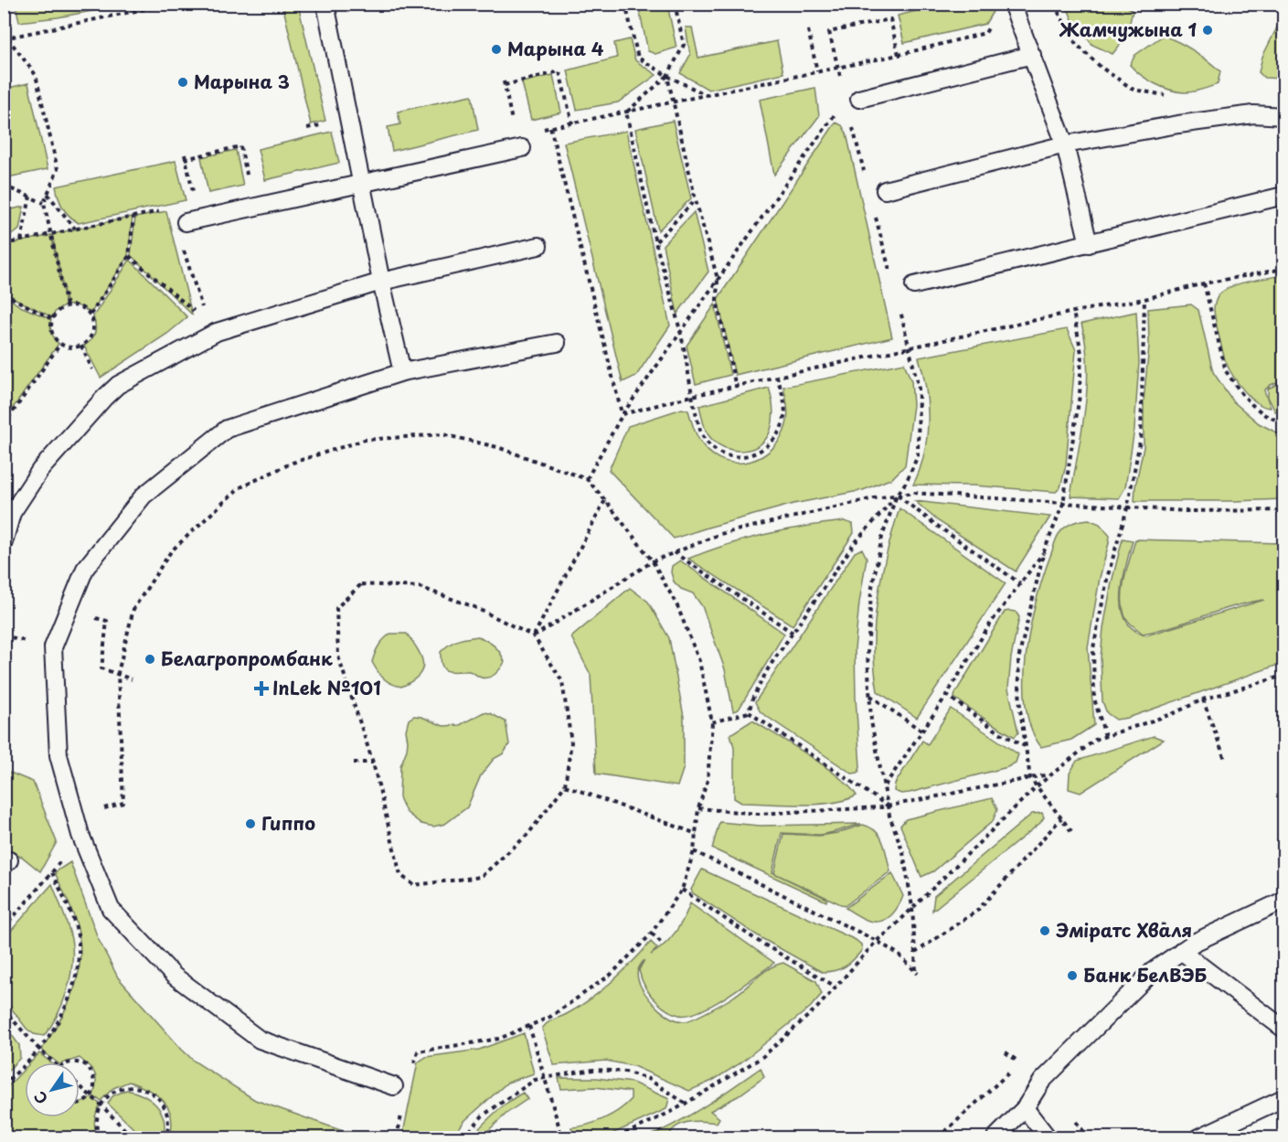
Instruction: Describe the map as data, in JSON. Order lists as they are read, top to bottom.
{
  "places": {
    "other": [
      "Жамчужына 1",
      "Марына 4",
      "Марына 3",
      "Белагропромбанк",
      "Гиппо",
      "Эміратс Хваля",
      "Банк БелВЭБ"
    ],
    "health": ["InLek №101"]
  },
  "north": "bottom left"
}
